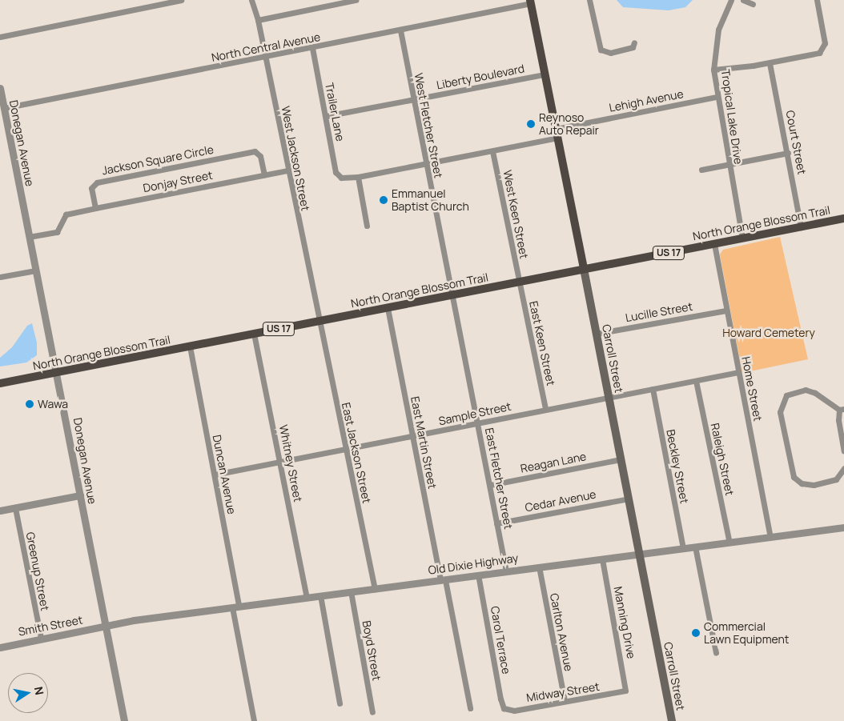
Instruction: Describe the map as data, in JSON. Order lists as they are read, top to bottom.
{
  "streets": {
    "main road": ["North Orange Blossom Trail", "US 17", "Carroll Street"],
    "street": [
      "North Central Avenue",
      "Liberty Boulevard",
      "Lehigh Avenue",
      "Trailer Lane",
      "Tropical Lake Drive",
      "West Fletcher Street",
      "Court Street",
      "Donegan Avenue",
      "West Jackson Street",
      "Jackson Square Circle",
      "Donjay Street",
      "West Keen Street",
      "Lucille Street",
      "East Keen Street",
      "Home Street",
      "Sample Street",
      "East Martin Street",
      "East Jackson Street",
      "Raleigh Street",
      "Reagan Lane",
      "Whitney Street",
      "Beckley Street",
      "Duncan Avenue",
      "East Fletcher Street",
      "Cedar Avenue",
      "Old Dixie Highway",
      "Greenup Street",
      "Manning Drive",
      "Smith Street",
      "Carlton Avenue",
      "Carol Terrace",
      "Boyd Street",
      "Midway Street"
    ]
  },
  "crossings": [
    ["North Central Avenue", "Trailer Lane"],
    ["North Central Avenue", "West Fletcher Street"],
    ["North Central Avenue", "Donegan Avenue"],
    ["North Central Avenue", "West Jackson Street"],
    ["North Central Avenue", "Carroll Street"],
    ["Liberty Boulevard", "Trailer Lane"],
    ["Liberty Boulevard", "West Fletcher Street"],
    ["Liberty Boulevard", "Carroll Street"],
    ["Lehigh Avenue", "Trailer Lane"],
    ["Lehigh Avenue", "Tropical Lake Drive"],
    ["Lehigh Avenue", "West Fletcher Street"],
    ["Lehigh Avenue", "West Keen Street"],
    ["Lehigh Avenue", "Carroll Street"],
    ["Tropical Lake Drive", "North Orange Blossom Trail"],
    ["West Fletcher Street", "North Orange Blossom Trail"],
    ["West Fletcher Street", "East Fletcher Street"],
    ["Court Street", "North Orange Blossom Trail"],
    ["Donegan Avenue", "North Orange Blossom Trail"],
    ["Donegan Avenue", "Old Dixie Highway"],
    ["Donegan Avenue", "Smith Street"],
    ["West Jackson Street", "Donjay Street"],
    ["West Jackson Street", "North Orange Blossom Trail"],
    ["West Jackson Street", "East Jackson Street"],
    ["Jackson Square Circle", "Donjay Street"],
    ["West Keen Street", "North Orange Blossom Trail"],
    ["West Keen Street", "East Keen Street"],
    ["North Orange Blossom Trail", "East Keen Street"],
    ["North Orange Blossom Trail", "Carroll Street"],
    ["North Orange Blossom Trail", "Home Street"],
    ["North Orange Blossom Trail", "East Martin Street"],
    ["North Orange Blossom Trail", "East Jackson Street"],
    ["North Orange Blossom Trail", "Whitney Street"],
    ["North Orange Blossom Trail", "Duncan Avenue"],
    ["North Orange Blossom Trail", "East Fletcher Street"],
    ["Lucille Street", "Carroll Street"],
    ["Lucille Street", "Home Street"],
    ["East Keen Street", "Sample Street"],
    ["Carroll Street", "Sample Street"],
    ["Carroll Street", "Reagan Lane"],
    ["Carroll Street", "Cedar Avenue"],
    ["Carroll Street", "Old Dixie Highway"],
    ["Home Street", "Sample Street"],
    ["Home Street", "Old Dixie Highway"],
    ["Sample Street", "East Martin Street"],
    ["Sample Street", "East Jackson Street"],
    ["Sample Street", "Raleigh Street"],
    ["Sample Street", "Whitney Street"],
    ["Sample Street", "Beckley Street"],
    ["Sample Street", "Duncan Avenue"],
    ["Sample Street", "East Fletcher Street"],
    ["East Martin Street", "Old Dixie Highway"],
    ["East Jackson Street", "Old Dixie Highway"],
    ["Raleigh Street", "Old Dixie Highway"],
    ["Reagan Lane", "East Fletcher Street"],
    ["Whitney Street", "Old Dixie Highway"],
    ["Beckley Street", "Old Dixie Highway"],
    ["Duncan Avenue", "Old Dixie Highway"],
    ["East Fletcher Street", "Cedar Avenue"],
    ["East Fletcher Street", "Old Dixie Highway"],
    ["Old Dixie Highway", "Manning Drive"],
    ["Old Dixie Highway", "Smith Street"],
    ["Old Dixie Highway", "Carlton Avenue"],
    ["Old Dixie Highway", "Carol Terrace"],
    ["Old Dixie Highway", "Boyd Street"],
    ["Greenup Street", "Smith Street"],
    ["Manning Drive", "Midway Street"],
    ["Carlton Avenue", "Midway Street"],
    ["Carol Terrace", "Midway Street"]
  ],
  "parks": ["Howard Cemetery"],
  "places": [
    "Reynoso Auto Repair",
    "Emmanuel Baptist Church",
    "Wawa",
    "Commercial Lawn Equipment"
  ],
  "north": "right"
}
